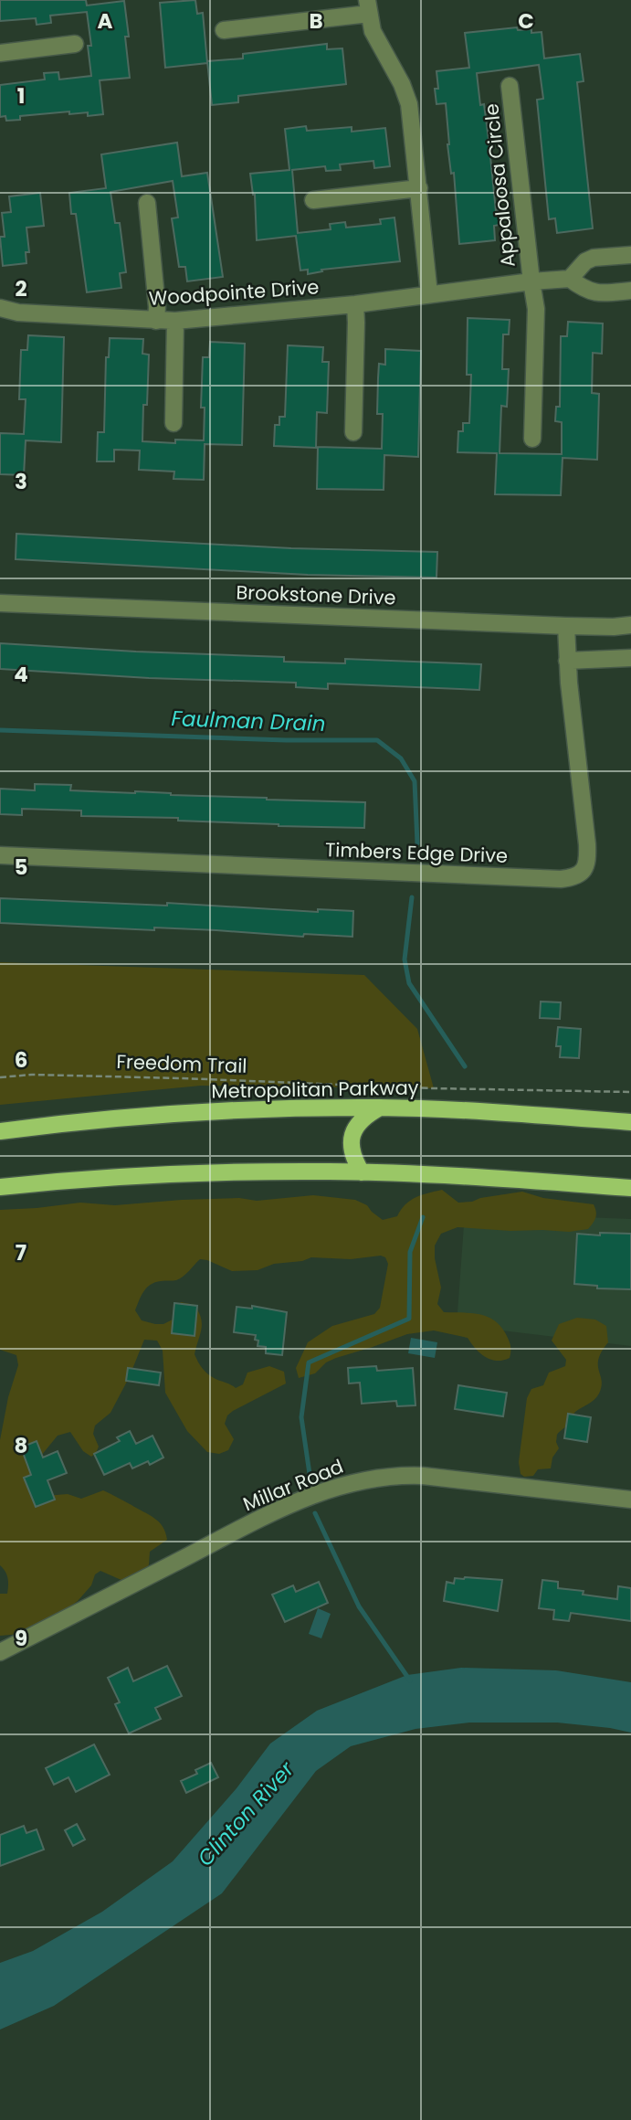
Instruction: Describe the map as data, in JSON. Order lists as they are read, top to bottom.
{
  "streets": {
    "main road": ["Metropolitan Parkway"],
    "street": [
      "Appaloosa Circle",
      "Woodpointe Drive",
      "Brookstone Drive",
      "Timbers Edge Drive",
      "Millar Road"
    ],
    "path": ["Freedom Trail"]
  },
  "crossings": [
    ["Appaloosa Circle", "Woodpointe Drive"],
    ["Brookstone Drive", "Timbers Edge Drive"]
  ],
  "water": ["Faulman Drain", "Clinton River"],
  "grid": {
    "columns": ["A", "B", "C"],
    "rows": [
      "1",
      "2",
      "3",
      "4",
      "5",
      "6",
      "7",
      "8",
      "9"
    ]
  }
}
